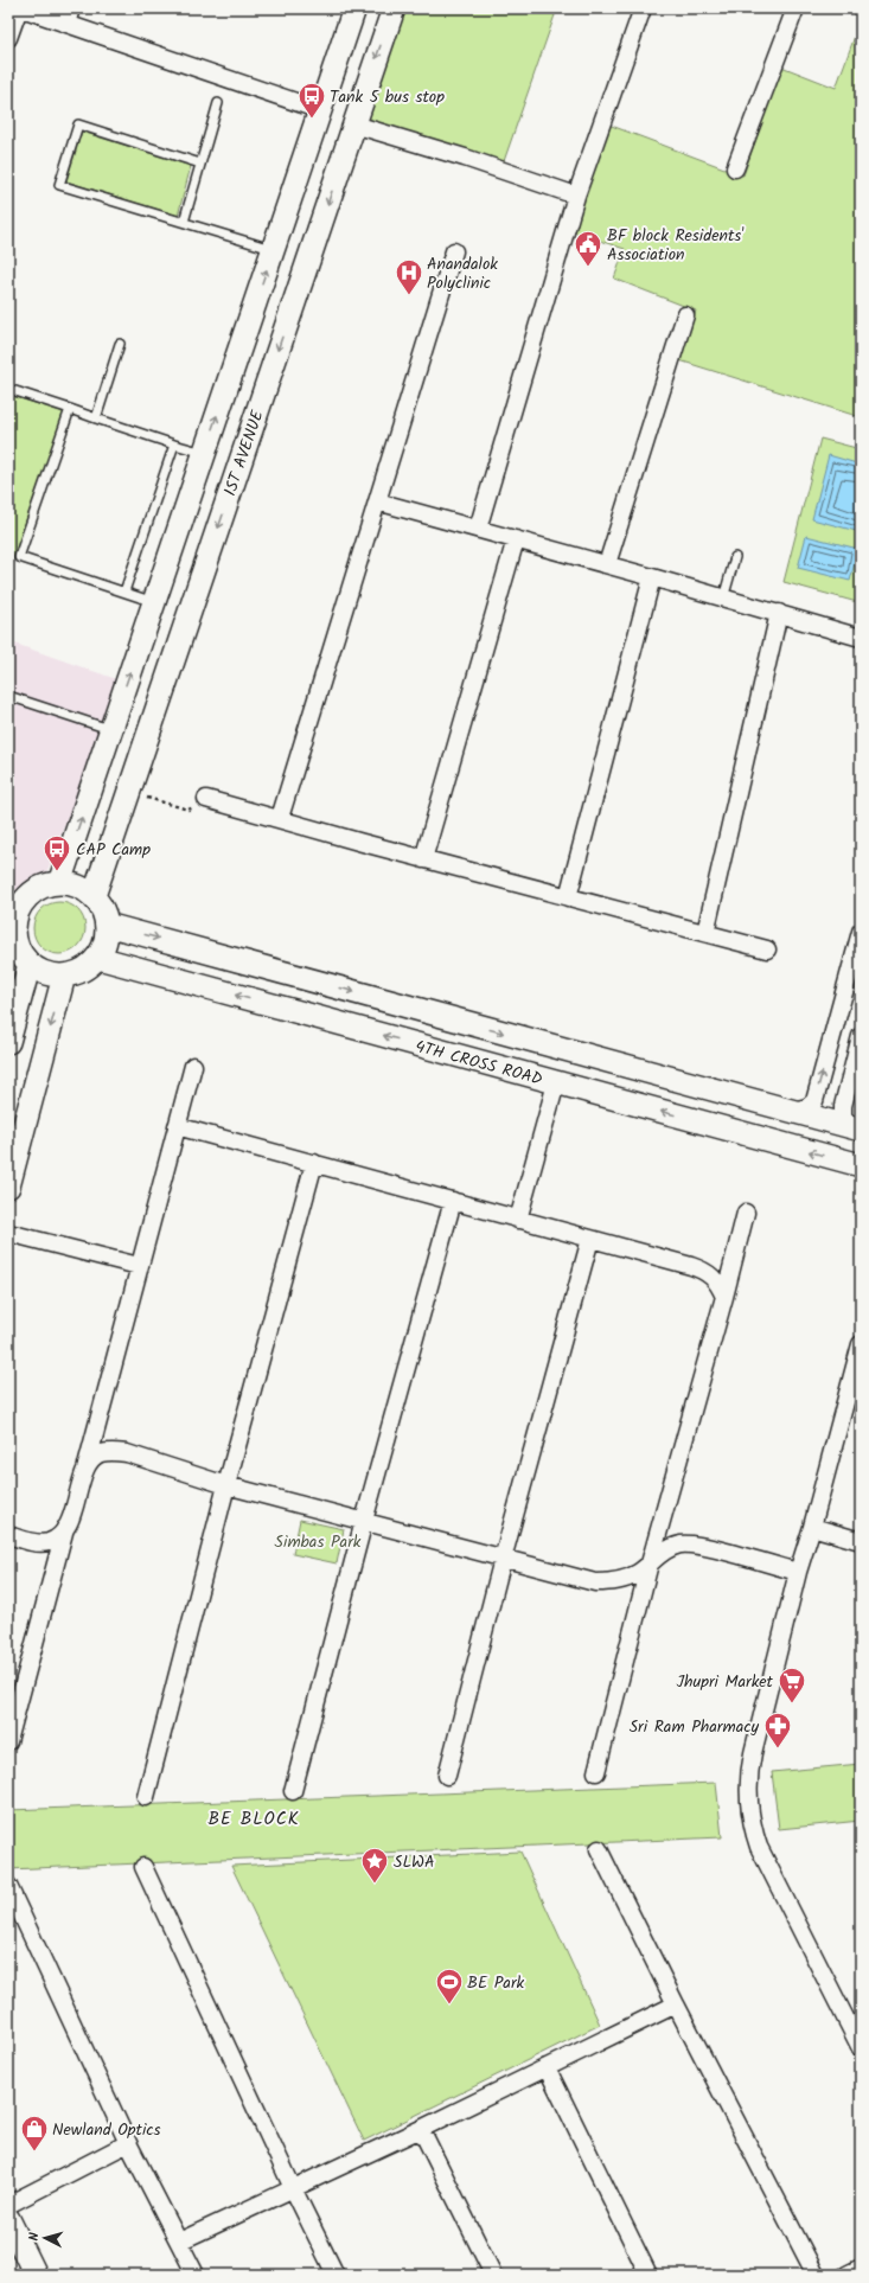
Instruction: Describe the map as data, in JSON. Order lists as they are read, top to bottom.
{
  "streets": {
    "main road": ["1ST AVENUE", "4TH CROSS ROAD"]
  },
  "crossings": [
    ["1ST AVENUE", "4TH CROSS ROAD"]
  ],
  "districts": ["BE BLOCK"],
  "parks": ["Simbas Park"],
  "places": {
    "bus stop": ["Tank 5 bus stop", "CAP Camp"],
    "public building": ["BF block Residents' Association"],
    "hospital": ["Anandalok Polyclinic"],
    "supermarket": ["Jhupri Market"],
    "pharmacy": ["Sri Ram Pharmacy"],
    "place": ["SLWA"],
    "sports": ["BE Park"],
    "shop": ["Newland Optics"]
  },
  "north": "left"
}
